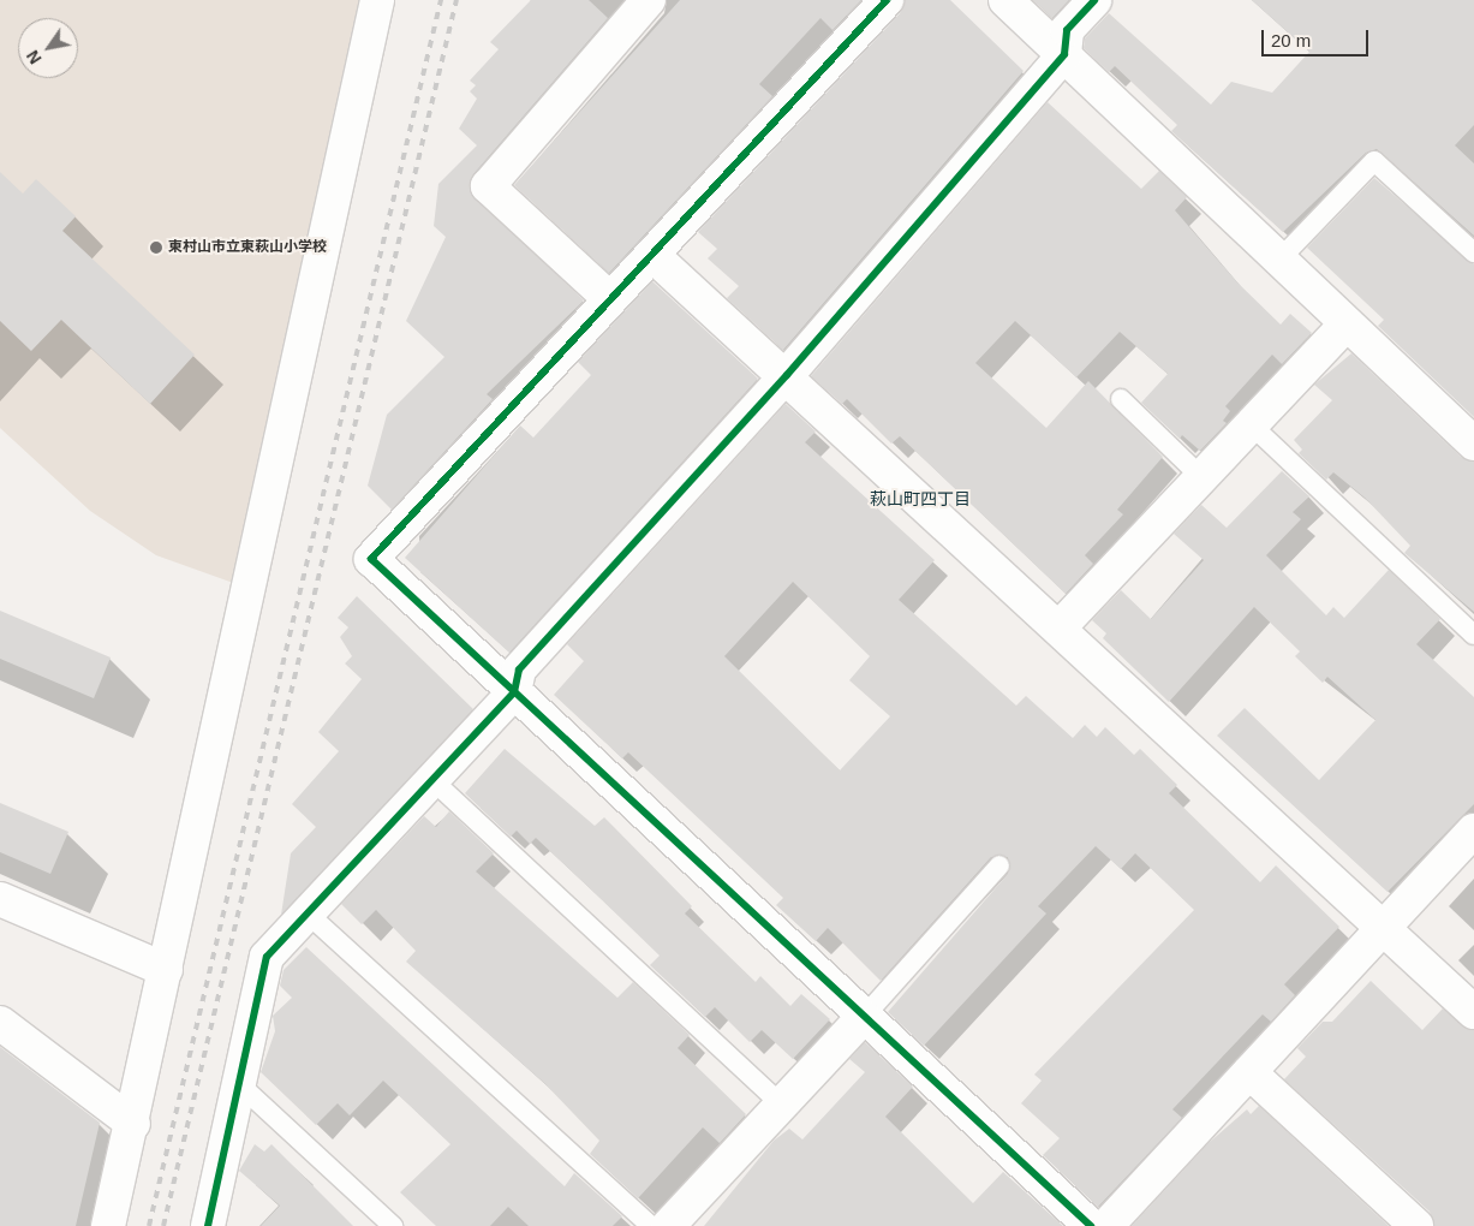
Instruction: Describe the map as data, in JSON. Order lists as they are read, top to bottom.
{
  "districts": ["萩山町四丁目"],
  "places": ["東村山市立東萩山小学校"],
  "scale_bar": "20 m",
  "north": "bottom left"
}
